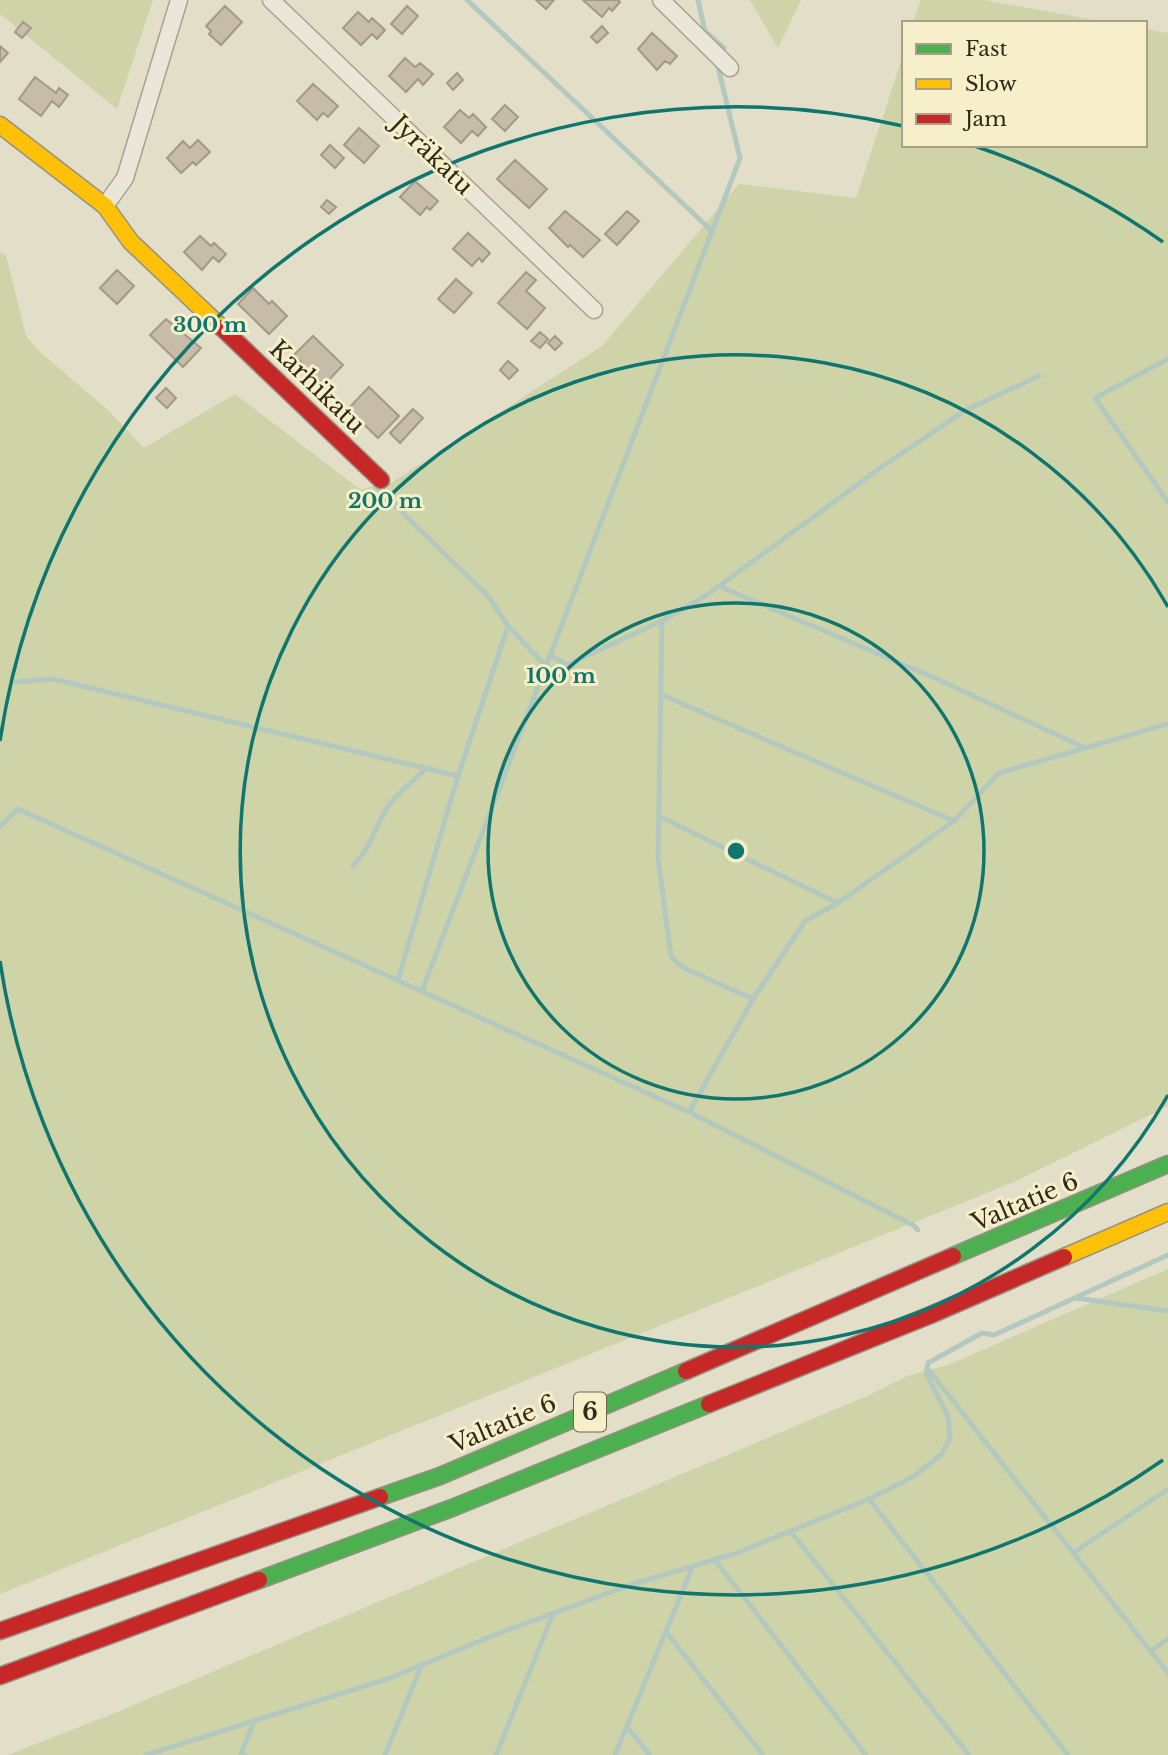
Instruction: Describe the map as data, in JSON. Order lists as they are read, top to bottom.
{
  "streets": {
    "main road": ["Karhikatu", "Valtatie 6", "6"],
    "street": ["Jyräkatu"]
  },
  "legend": ["Fast", "Slow", "Jam"],
  "rings": ["300 m", "200 m", "100 m"]
}
